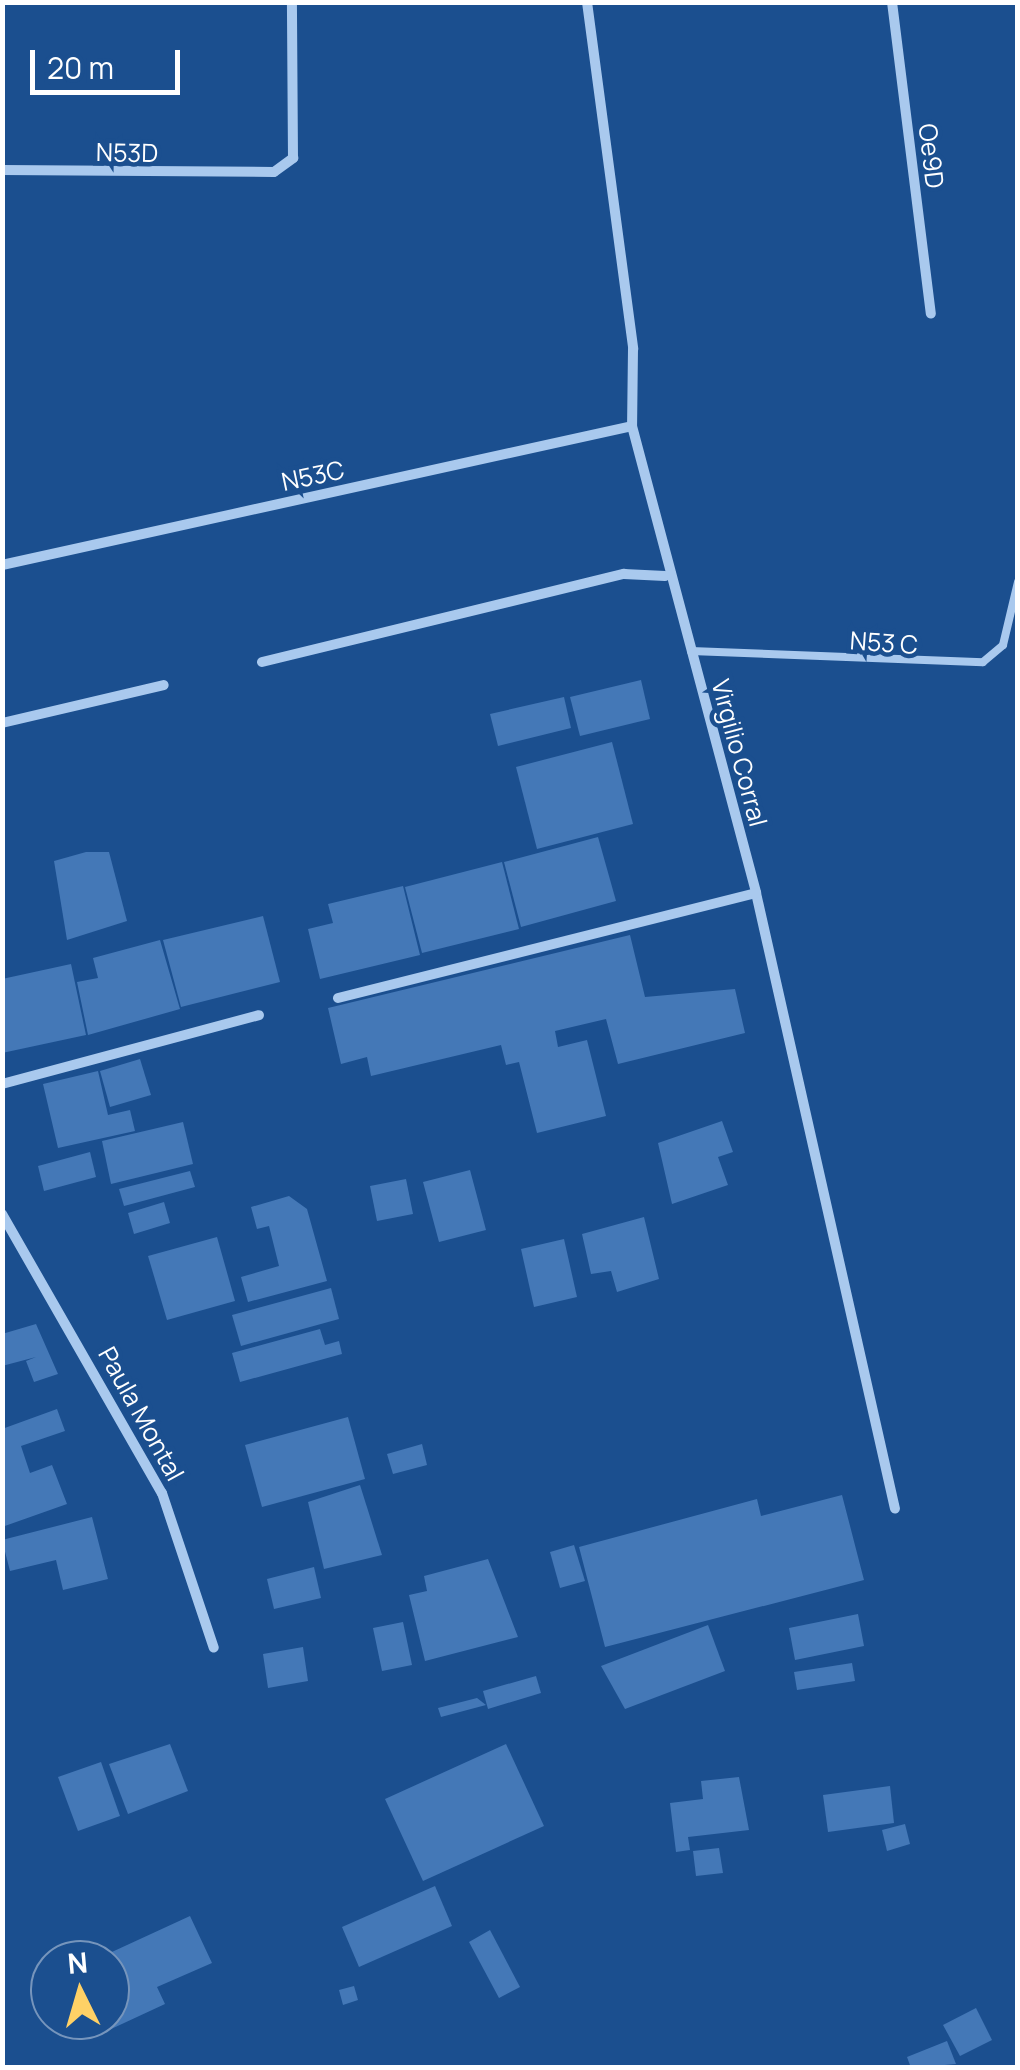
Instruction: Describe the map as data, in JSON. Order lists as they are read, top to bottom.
{
  "streets": {
    "street": [
      "N53D",
      "Oe9D",
      "N53C",
      "Virgilio Corral",
      "Paula Montal"
    ],
    "lane": ["N53 C"]
  },
  "crossings": [
    ["N53C", "Virgilio Corral"],
    ["N53 C", "Virgilio Corral"]
  ],
  "scale_bar": "20 m",
  "north": "top"
}
